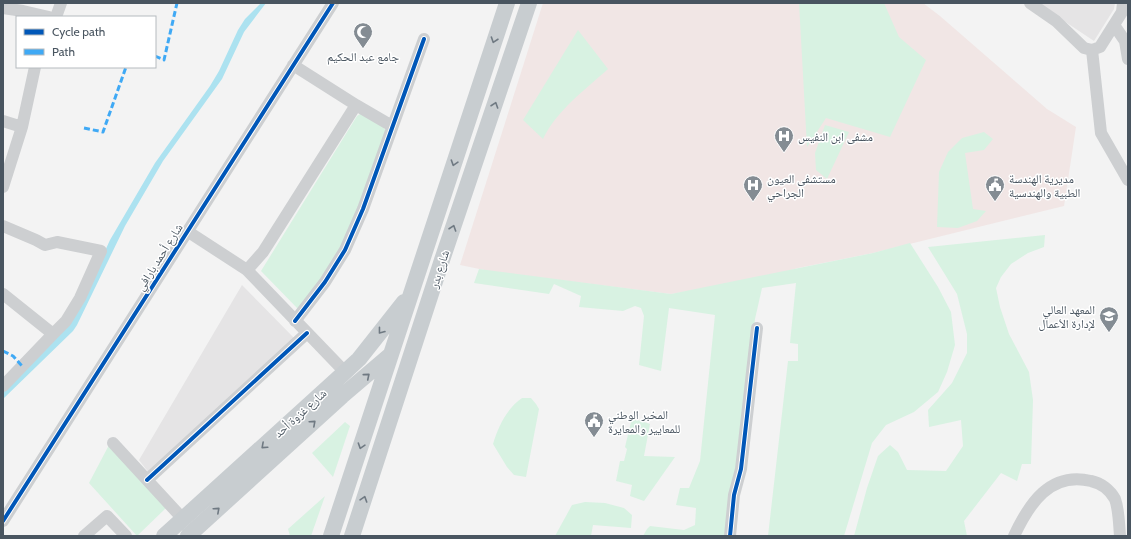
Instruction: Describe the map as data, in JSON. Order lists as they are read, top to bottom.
{
  "streets": {
    "main road": ["شارع بدر", "شارع غزوة أحد"],
    "street": ["شارع أحمد بارافي"]
  },
  "crossings": [
    ["شارع بدر", "شارع غزوة أحد"]
  ],
  "places": {
    "mosque": ["جامع عبد الحكيم"],
    "hospital": ["مشفى ابن النفيس", "مستشفى العيون الجراحي"],
    "public building": ["مديرية الهندسة الطبية والهندسية", "المخبر الوطني للمعايير والمعايرة"],
    "school or university": ["المعهد العالي لإدارة الأعمال"]
  },
  "legend": ["Cycle path", "Path"]
}
